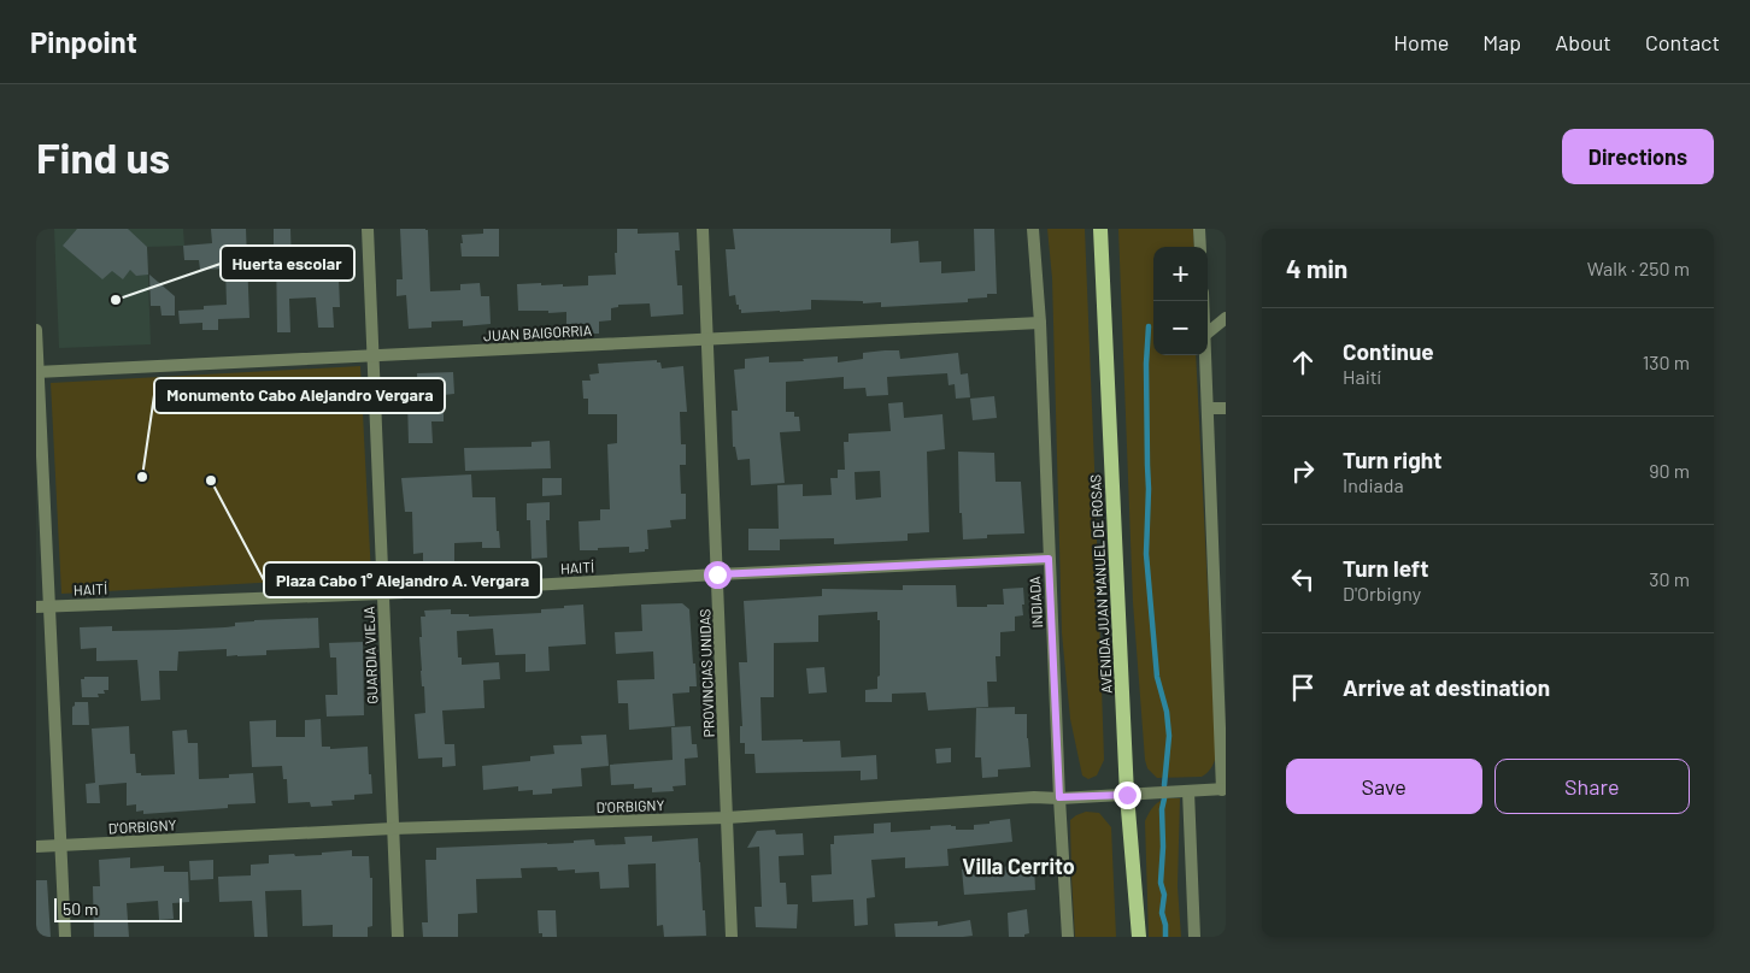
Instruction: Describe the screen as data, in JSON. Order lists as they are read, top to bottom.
{
  "streets": {
    "main road": ["AVENIDA JUAN MANUEL DE ROSAS"],
    "street": [
      "JUAN BAIGORRIA",
      "HAITÍ",
      "INDIADA",
      "GUARDIA VIEJA",
      "PROVINCIAS UNIDAS",
      "D'ORBIGNY"
    ]
  },
  "crossings": [
    ["JUAN BAIGORRIA", "INDIADA"],
    ["JUAN BAIGORRIA", "GUARDIA VIEJA"],
    ["JUAN BAIGORRIA", "PROVINCIAS UNIDAS"],
    ["HAITÍ", "INDIADA"],
    ["HAITÍ", "GUARDIA VIEJA"],
    ["HAITÍ", "PROVINCIAS UNIDAS"],
    ["AVENIDA JUAN MANUEL DE ROSAS", "D'ORBIGNY"],
    ["INDIADA", "D'ORBIGNY"],
    ["GUARDIA VIEJA", "D'ORBIGNY"],
    ["PROVINCIAS UNIDAS", "D'ORBIGNY"]
  ],
  "districts": ["Villa Cerrito"],
  "places": ["Huerta escolar", "Monumento Cabo Alejandro Vergara", "Plaza Cabo 1° Alejandro A. Vergara"],
  "scale_bar": "50 m",
  "page": {
    "header": "Pinpoint",
    "nav": [
      "Home",
      "Map",
      "About",
      "Contact"
    ],
    "buttons": [
      "Directions",
      ["Save", "Share"]
    ],
    "title": "Find us",
    "heading": ["4 min", "Walk · 250 m"],
    "map_buttons": ["+", "−"],
    "list": [
      ["Continue", "Haití", "130 m"],
      ["Turn right", "Indiada", "90 m"],
      ["Turn left", "D'Orbigny", "30 m"],
      "Arrive at destination"
    ],
    "scale": "50 m"
  }
}
